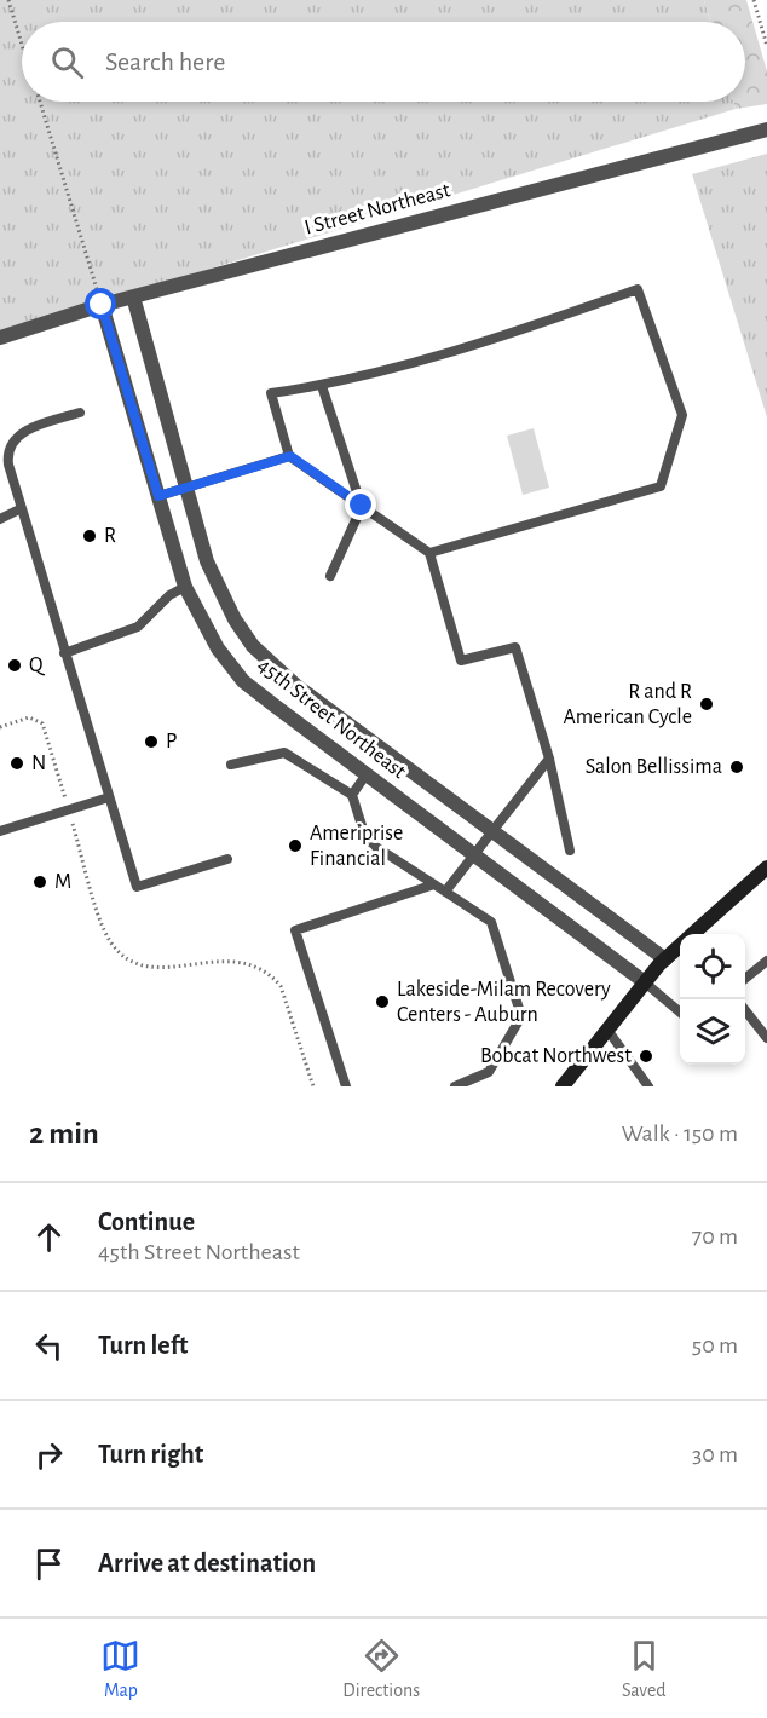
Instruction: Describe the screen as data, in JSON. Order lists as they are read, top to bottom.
{
  "streets": {
    "street": ["I Street Northeast", "45th Street Northeast"]
  },
  "crossings": [
    ["I Street Northeast", "45th Street Northeast"]
  ],
  "places": [
    "R",
    "Q",
    "R and R American Cycle",
    "P",
    "N",
    "Salon Bellissima",
    "Ameriprise Financial",
    "M",
    "Lakeside-Milam Recovery Centers - Auburn",
    "Bobcat Northwest"
  ],
  "page": {
    "search": "Search here",
    "heading": ["2 min", "Walk · 150 m"],
    "list": [
      ["Continue", "45th Street Northeast", "70 m"],
      ["Turn left", "50 m"],
      ["Turn right", "30 m"],
      "Arrive at destination"
    ],
    "nav": ["Map", "Directions", "Saved"]
  }
}
